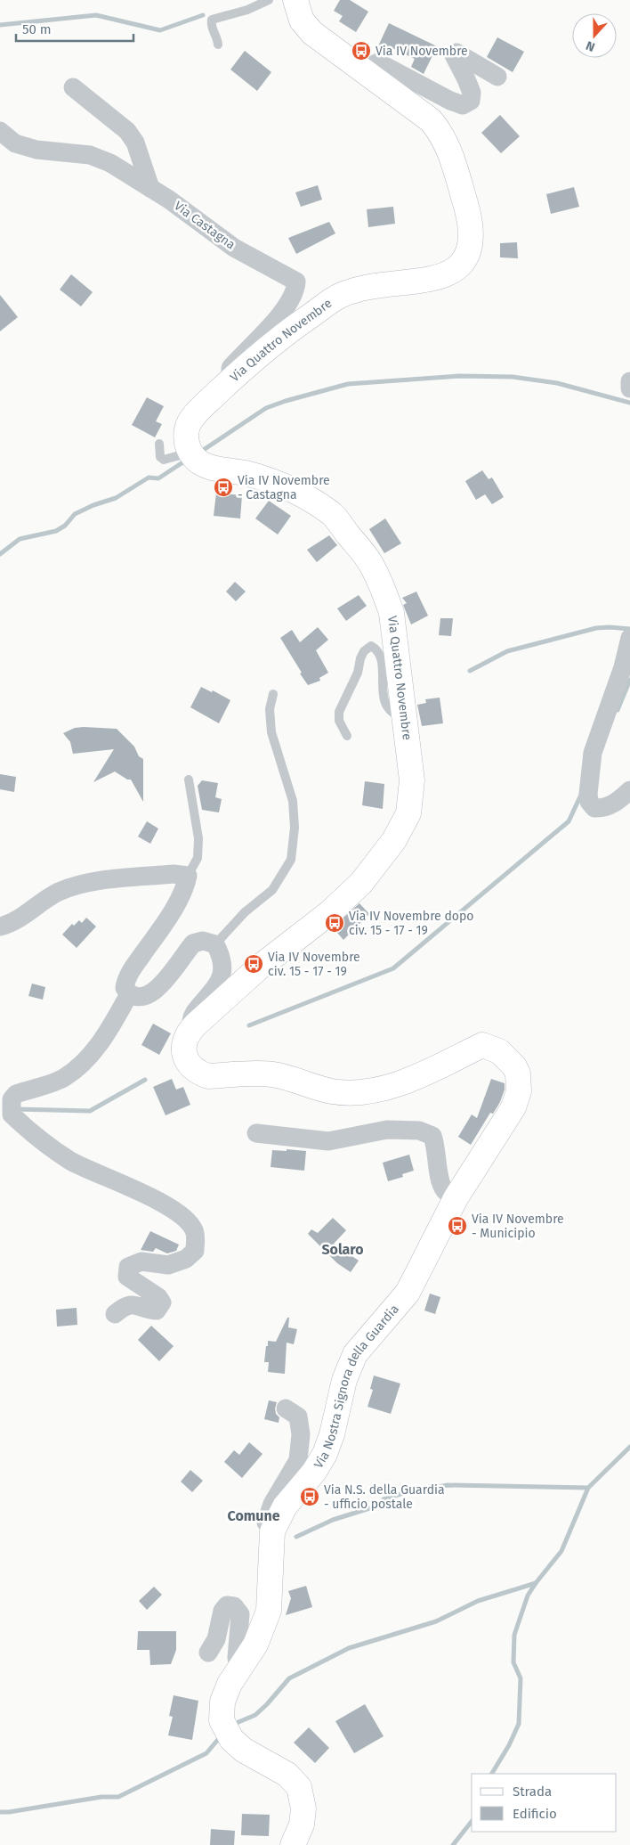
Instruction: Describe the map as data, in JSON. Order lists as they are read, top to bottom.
{
  "streets": {
    "main road": ["Via Quattro Novembre", "Via Nostra Signora della Guardia"],
    "street": ["Via Castagna"]
  },
  "crossings": [
    ["Via Castagna", "Via Quattro Novembre"],
    ["Via Quattro Novembre", "Via Nostra Signora della Guardia"]
  ],
  "districts": ["Solaro", "Comune"],
  "places": {
    "bus stop": [
      "Via IV Novembre",
      "Via IV Novembre - Castagna",
      "Via IV Novembre dopo civ. 15 - 17 - 19",
      "Via IV Novembre civ. 15 - 17 - 19",
      "Via IV Novembre - Municipio",
      "Via N.S. della Guardia - ufficio postale"
    ]
  },
  "legend": ["Strada", "Edificio"],
  "scale_bar": "50 m",
  "north": "bottom"
}
